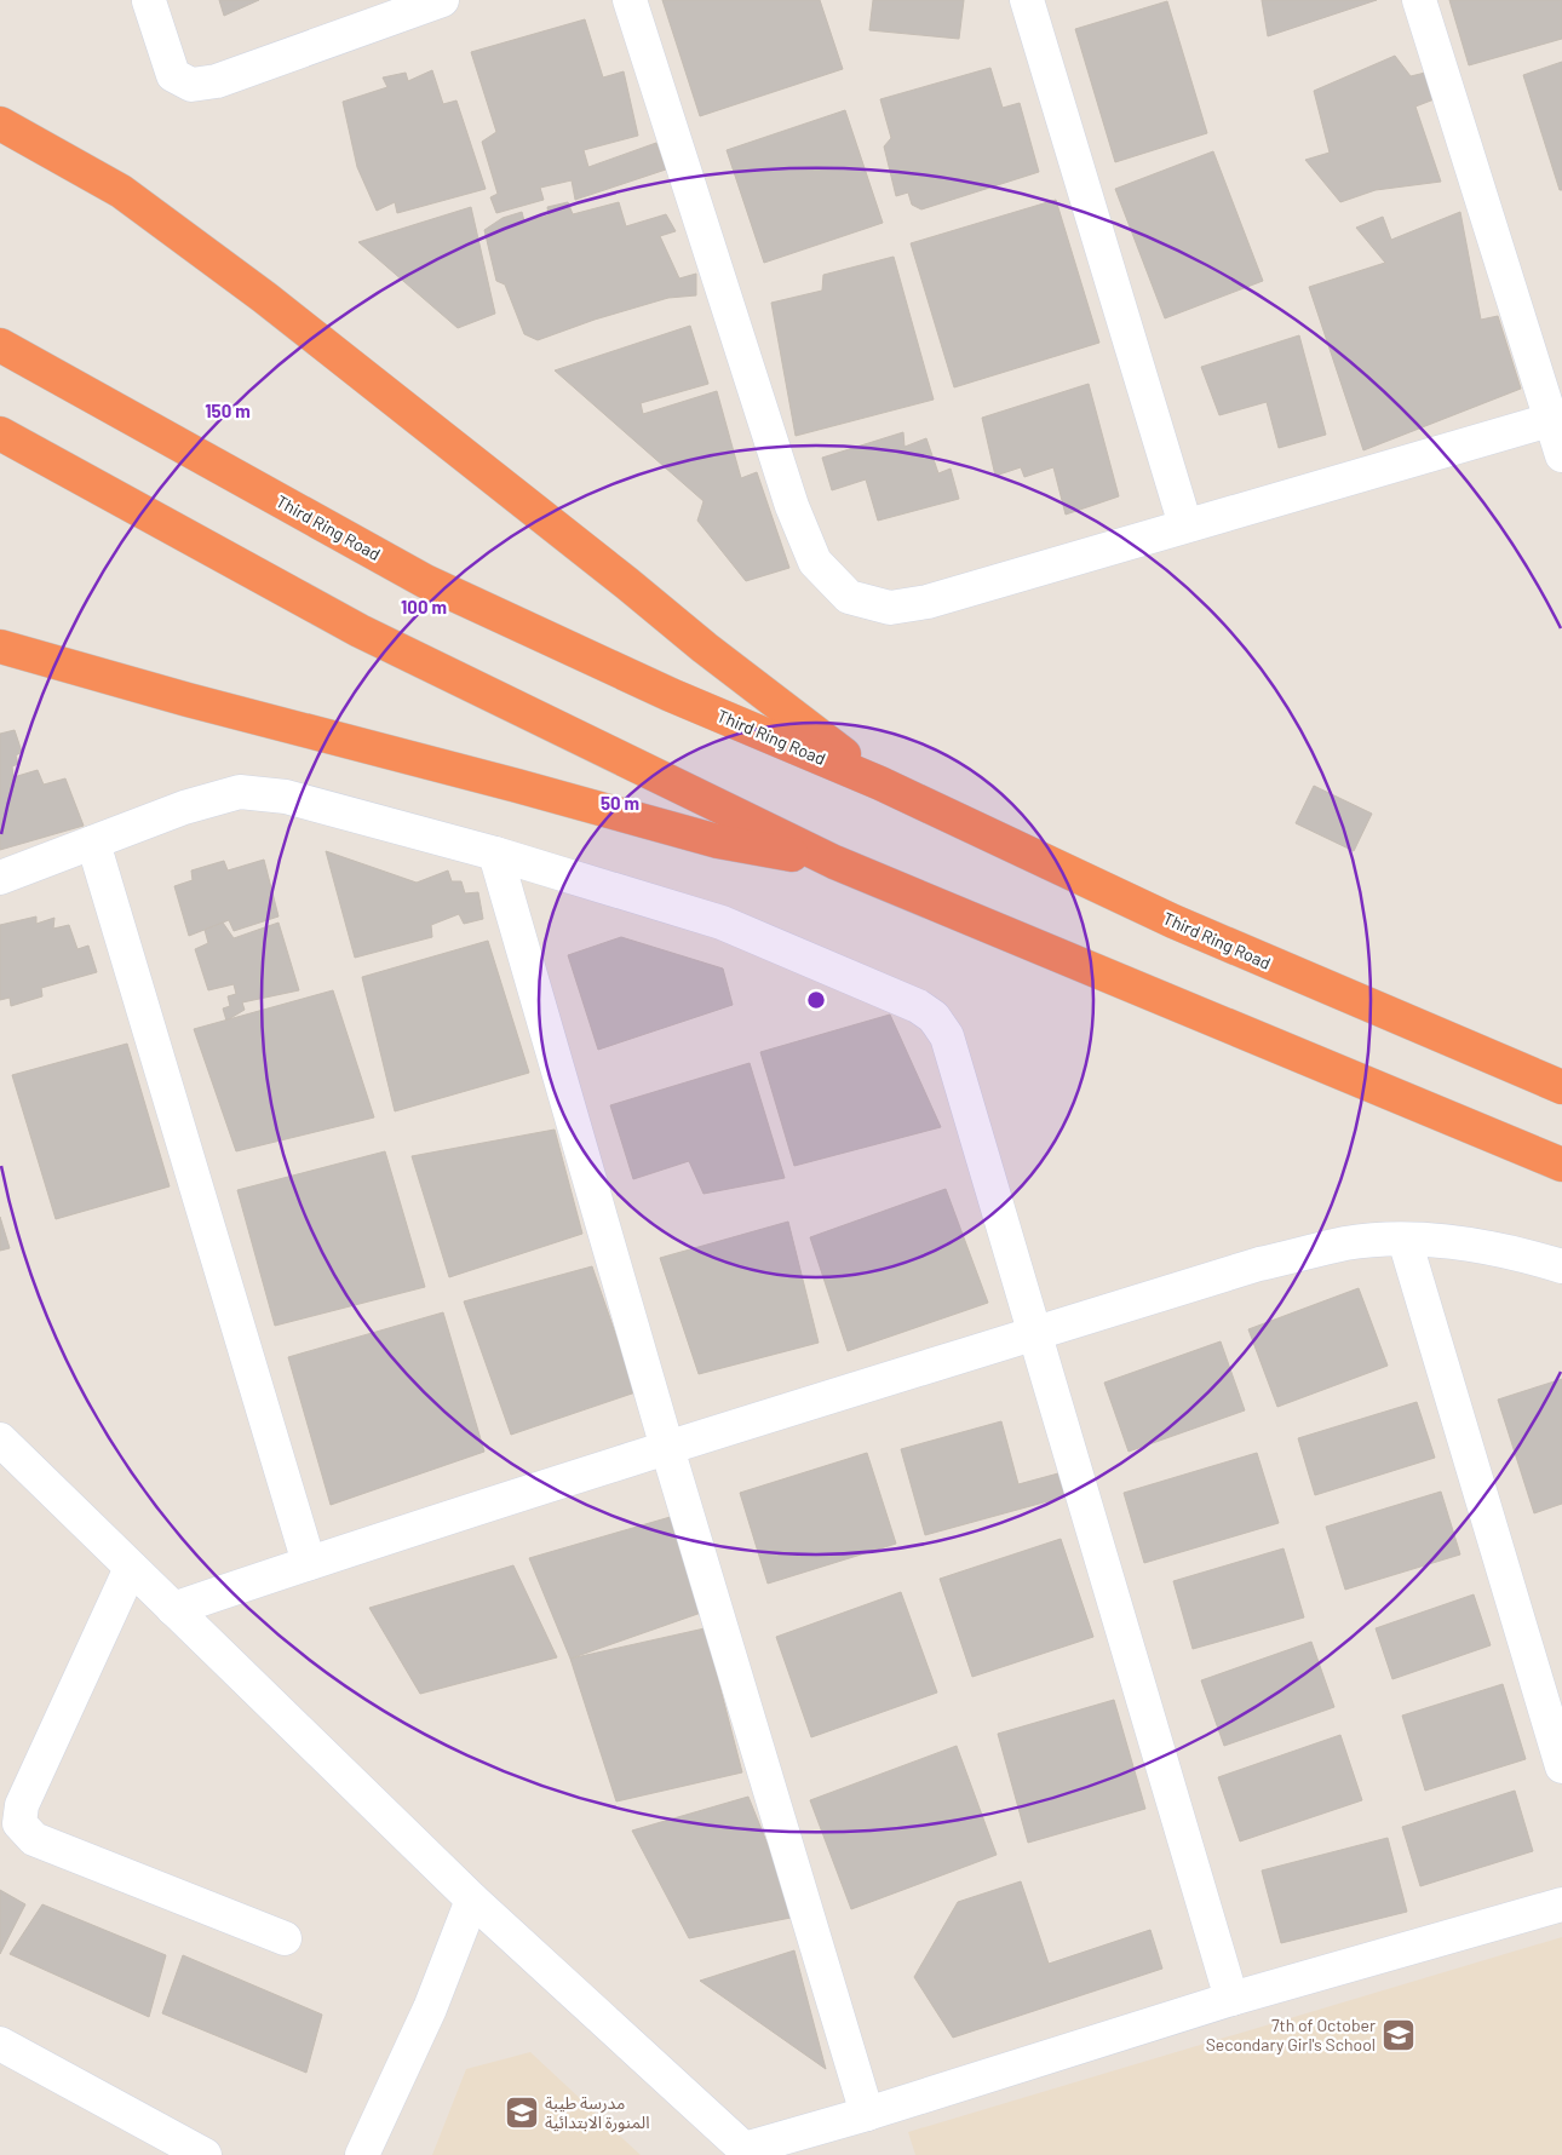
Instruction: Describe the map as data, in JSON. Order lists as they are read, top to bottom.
{
  "streets": {
    "highway": ["Third Ring Road"]
  },
  "places": {
    "school or university": ["7th of October Secondary Girl's School", "مدرسة طيبة المنورة الابتدائية"]
  },
  "rings": ["150 m", "100 m", "50 m"]
}
